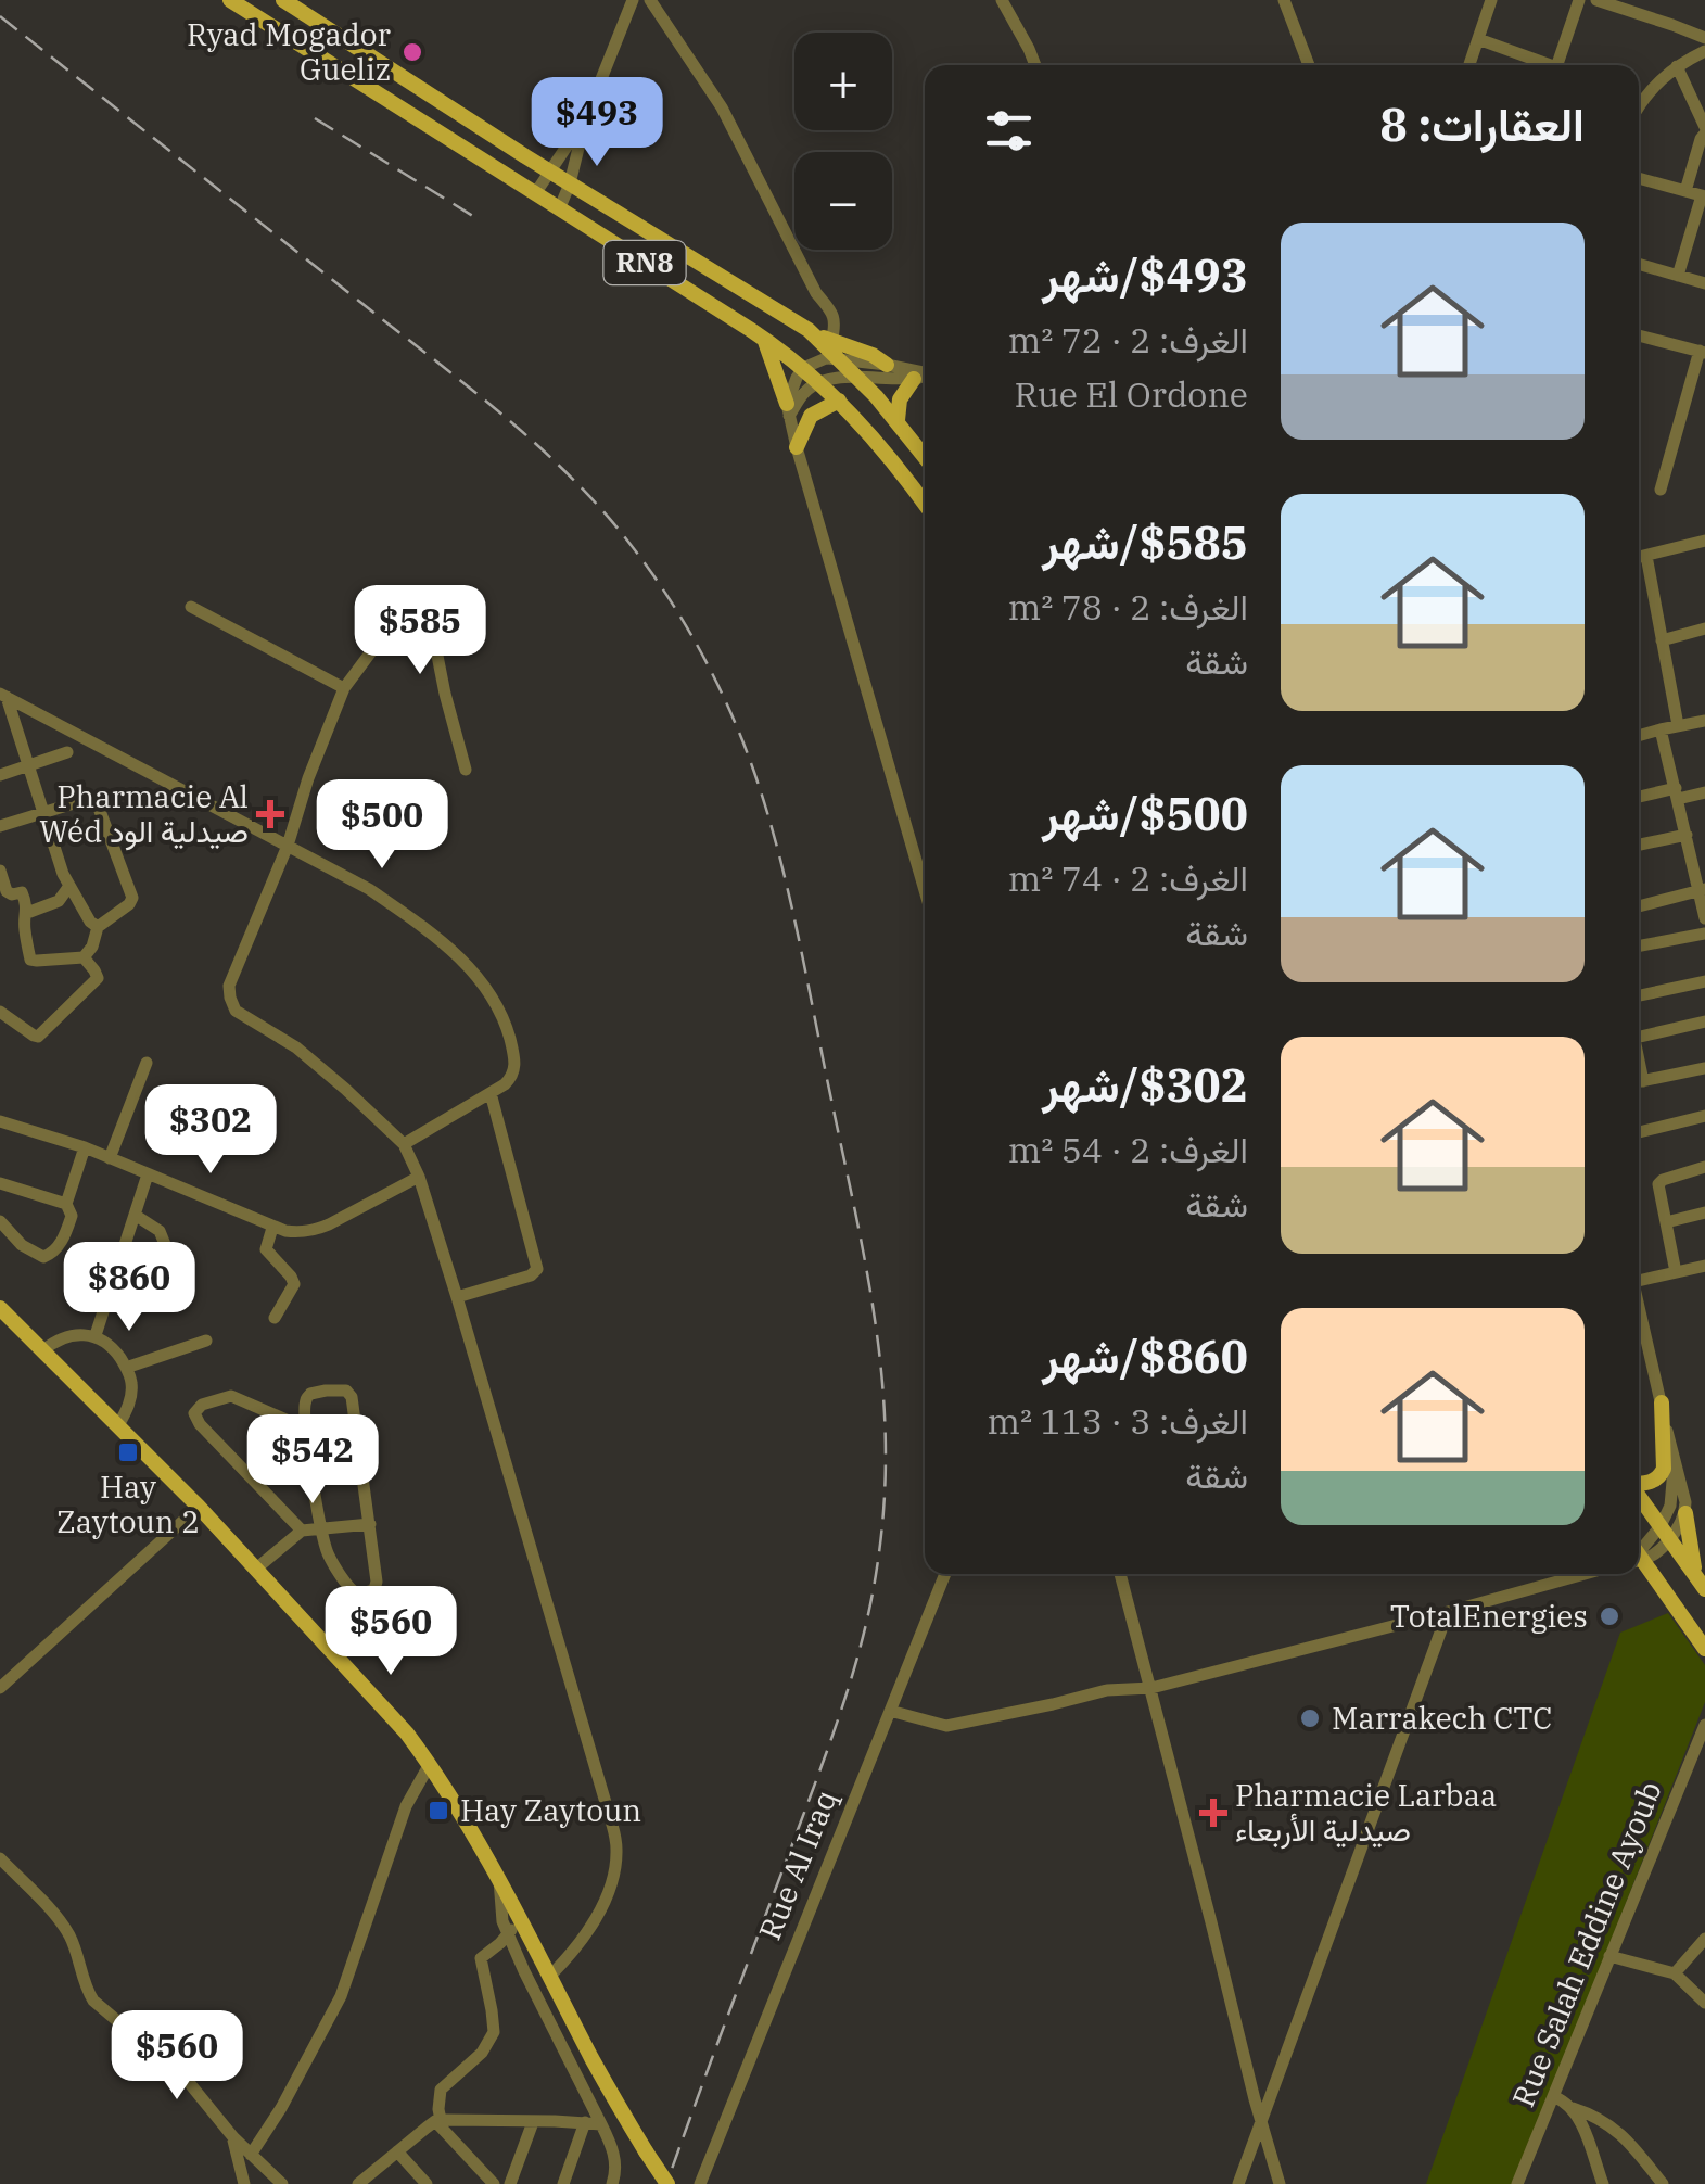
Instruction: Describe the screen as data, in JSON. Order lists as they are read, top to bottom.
{
  "streets": {
    "main road": ["RN8"],
    "street": ["Rue Al Iraq", "Rue Salah Eddine Ayoub"]
  },
  "places": {
    "other": ["Ryad Mogador Gueliz", "TotalEnergies", "Marrakech CTC"],
    "health": ["Pharmacie Al Wéd صيدلية الود", "Pharmacie Larbaa صيدلية الأربعاء"],
    "transit": ["Hay Zaytoun 2", "Hay Zaytoun"]
  },
  "page": {
    "map_buttons": ["+", "−"],
    "heading": "العقارات: 8",
    "price": [
      "$493",
      "$585",
      "$500",
      "$302",
      "$860",
      "$542",
      "$560",
      "$560"
    ],
    "list": [
      {
        "name": "$493/شهر",
        "note": "الغرف: 2 · 72 m² · Rue El Ordone"
      },
      {
        "name": "$585/شهر",
        "note": "الغرف: 2 · 78 m² · شقة"
      },
      {
        "name": "$500/شهر",
        "note": "الغرف: 2 · 74 m² · شقة"
      },
      {
        "name": "$302/شهر",
        "note": "الغرف: 2 · 54 m² · شقة"
      },
      {
        "name": "$860/شهر",
        "note": "الغرف: 3 · 113 m² · شقة"
      }
    ]
  }
}
